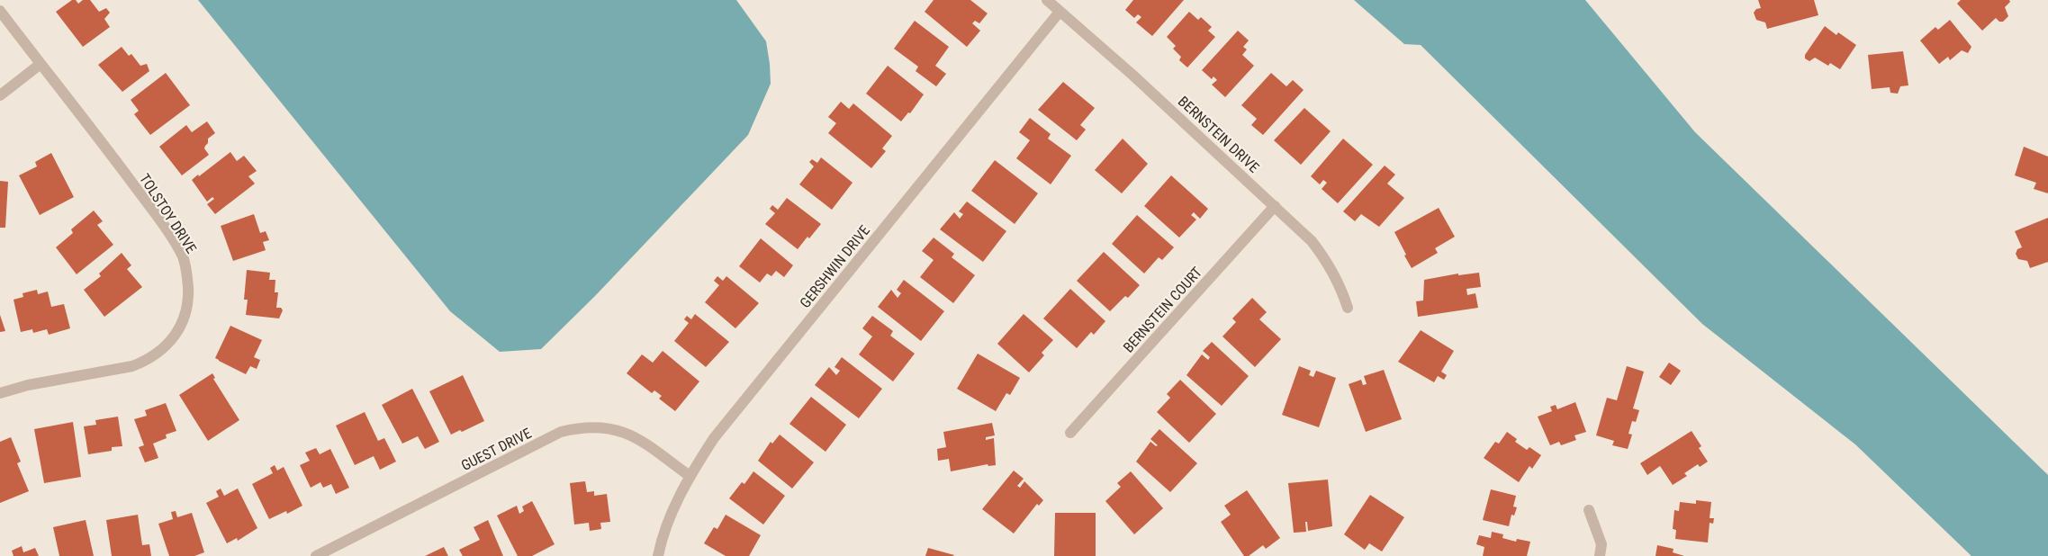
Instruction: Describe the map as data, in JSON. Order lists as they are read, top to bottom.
{
  "streets": {
    "street": [
      "BERNSTEIN DRIVE",
      "TOLSTOY DRIVE",
      "GERSHWIN DRIVE",
      "BERNSTEIN COURT",
      "GUEST DRIVE"
    ]
  },
  "crossings": [
    ["BERNSTEIN DRIVE", "GERSHWIN DRIVE"],
    ["BERNSTEIN DRIVE", "BERNSTEIN COURT"],
    ["GERSHWIN DRIVE", "GUEST DRIVE"]
  ]
}
